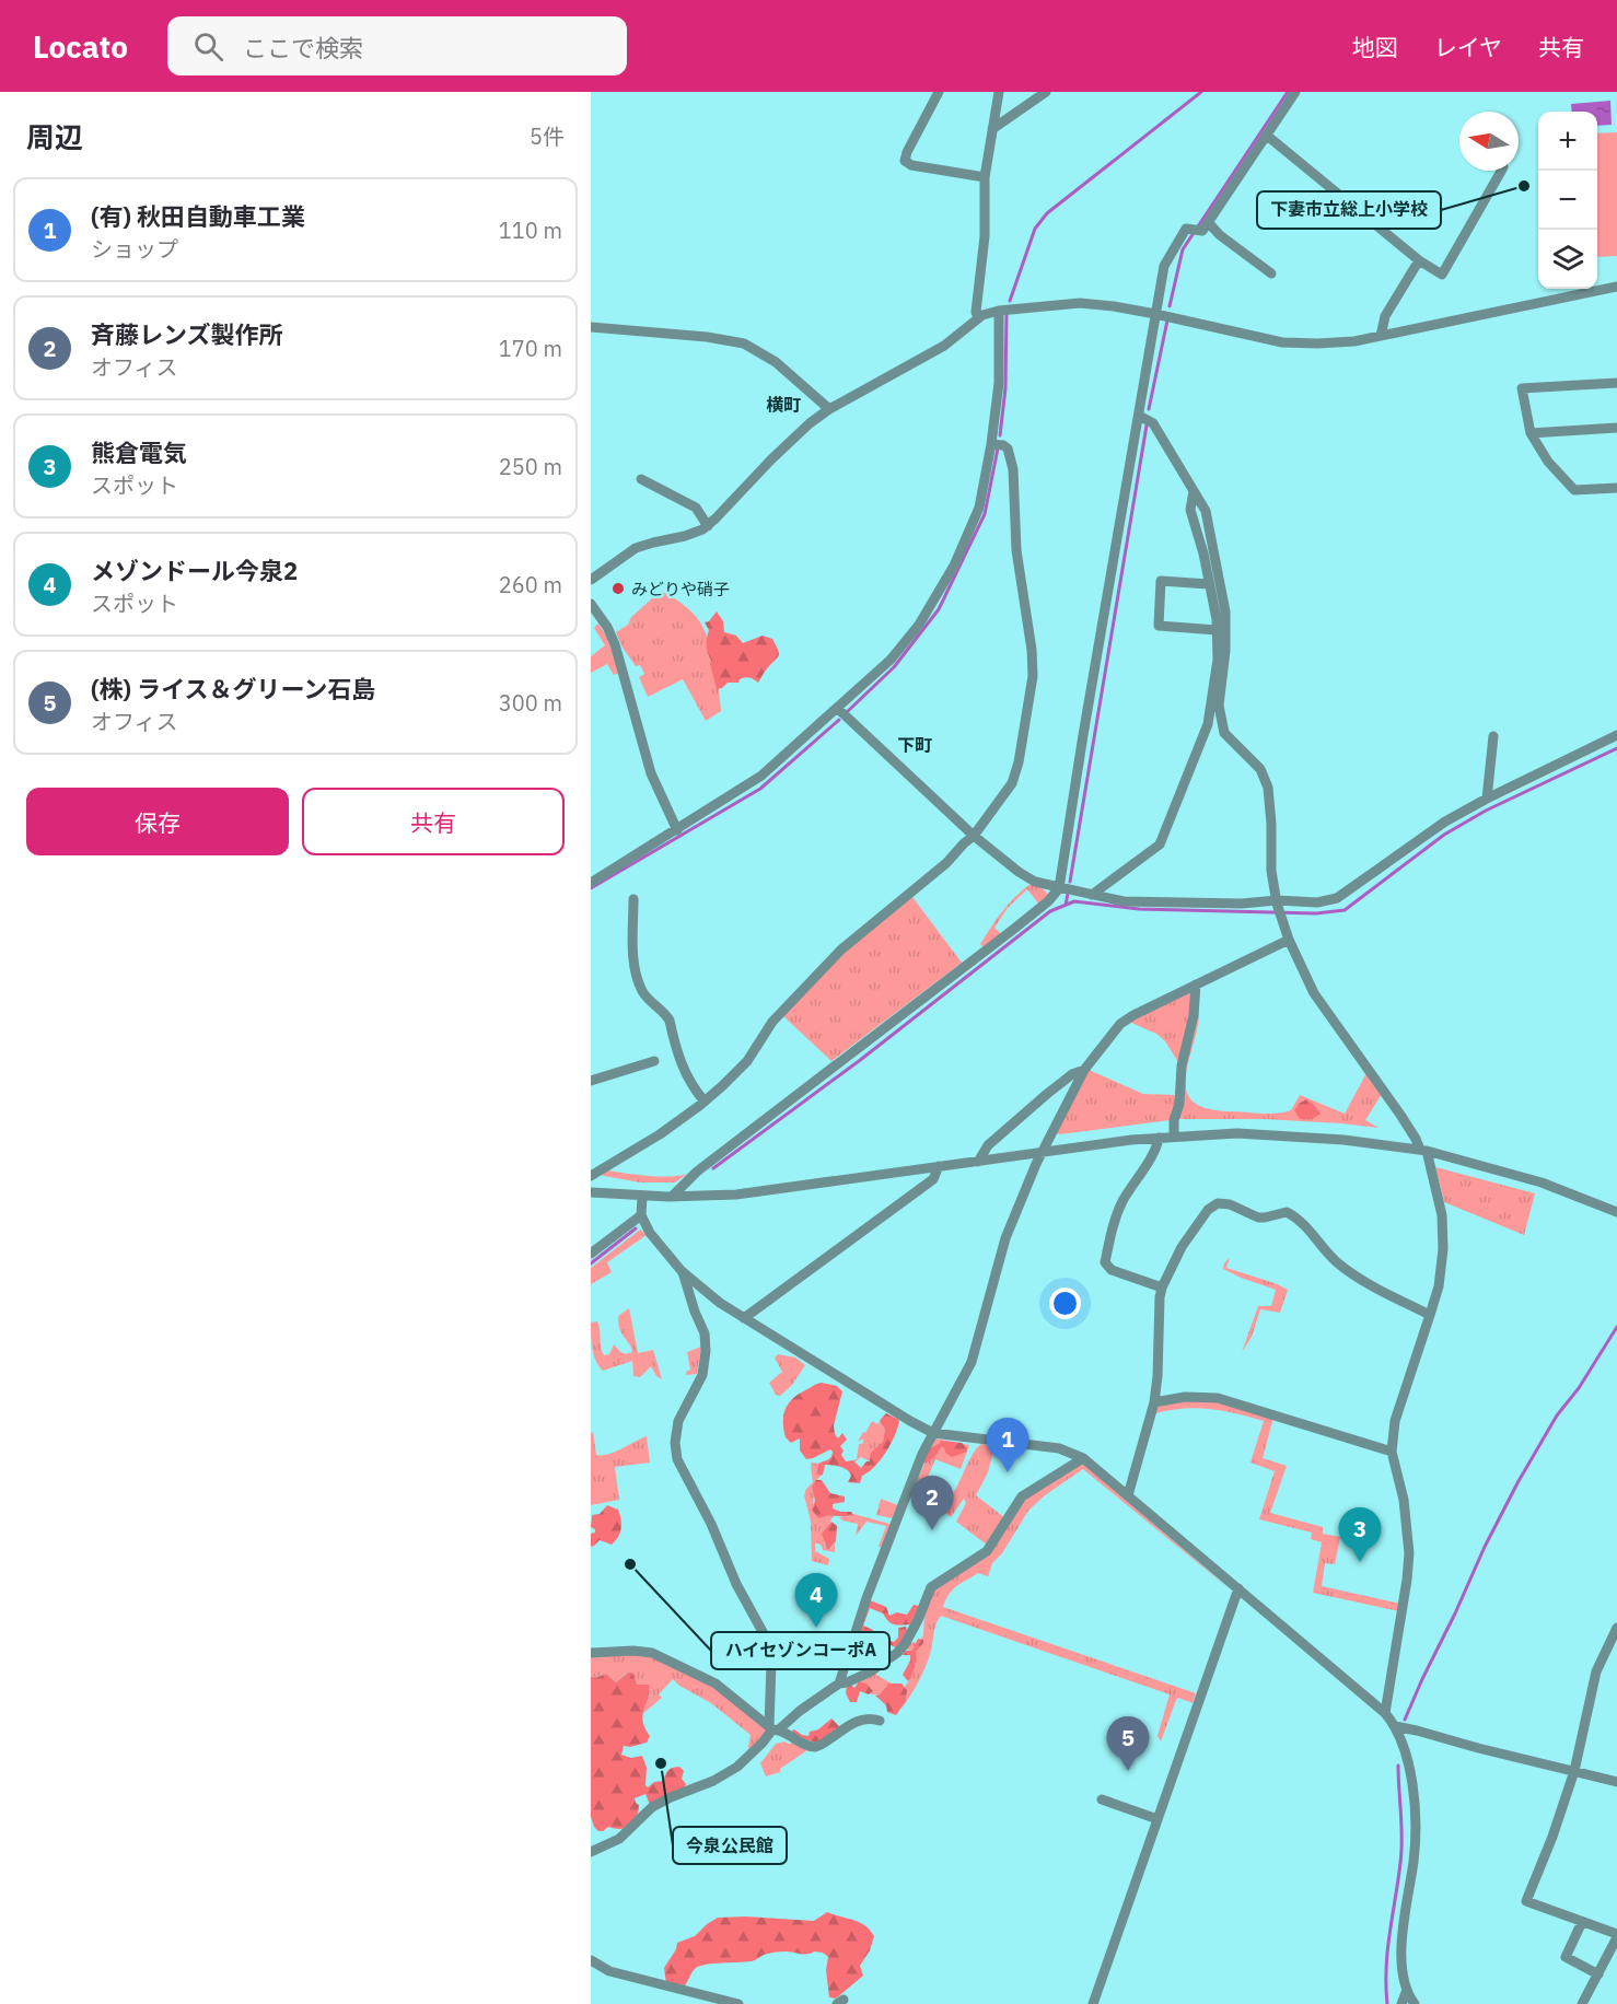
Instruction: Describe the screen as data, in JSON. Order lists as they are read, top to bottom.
{
  "districts": ["横町", "下町"],
  "places": [
    "下妻市立総上小学校",
    "みどりや硝子",
    "ハイセゾンコーポA",
    "今泉公民館"
  ],
  "north": "left",
  "page": {
    "header": "Locato",
    "search": "ここで検索",
    "nav": ["地図", "レイヤ", "共有"],
    "heading": ["周辺", "5件"],
    "map_buttons": ["+", "−"],
    "list": [
      {
        "mark": "1",
        "name": "(有) 秋田自動車工業",
        "note": "ショップ",
        "value": "110 m"
      },
      {
        "mark": "2",
        "name": "斉藤レンズ製作所",
        "note": "オフィス",
        "value": "170 m"
      },
      {
        "mark": "3",
        "name": "熊倉電気",
        "note": "スポット",
        "value": "250 m"
      },
      {
        "mark": "4",
        "name": "メゾンドール今泉2",
        "note": "スポット",
        "value": "260 m"
      },
      {
        "mark": "5",
        "name": "(株) ライス＆グリーン石島",
        "note": "オフィス",
        "value": "300 m"
      }
    ],
    "buttons": ["保存", "共有"],
    "pins": [
      "1",
      "2",
      "3",
      "4",
      "5"
    ]
  }
}
